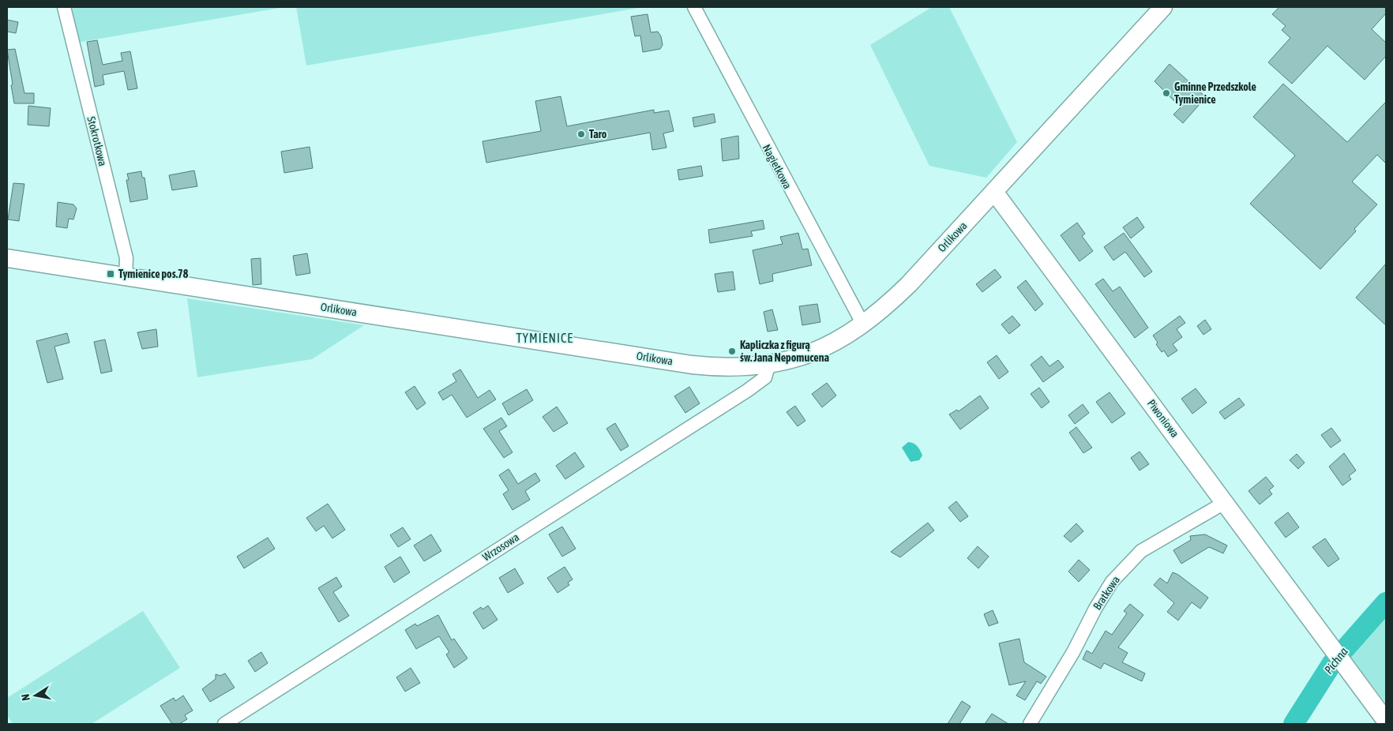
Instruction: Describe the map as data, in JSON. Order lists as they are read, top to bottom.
{
  "streets": {
    "street": [
      "Stokrotkowa",
      "Nagietkowa",
      "Orlikowa",
      "Piwoniowa",
      "Wrzosowa",
      "Bratkowa"
    ]
  },
  "crossings": [
    ["Stokrotkowa", "Orlikowa"],
    ["Nagietkowa", "Orlikowa"],
    ["Orlikowa", "Piwoniowa"],
    ["Orlikowa", "Wrzosowa"],
    ["Piwoniowa", "Bratkowa"]
  ],
  "districts": ["TYMIENICE"],
  "water": ["Pichna"],
  "places": {
    "other": ["Gminne Przedszkole Tymienice", "Taro", "Kapliczka z figurą św. Jana Nepomucena"],
    "transit": ["Tymienice pos.78"]
  },
  "north": "left"
}
